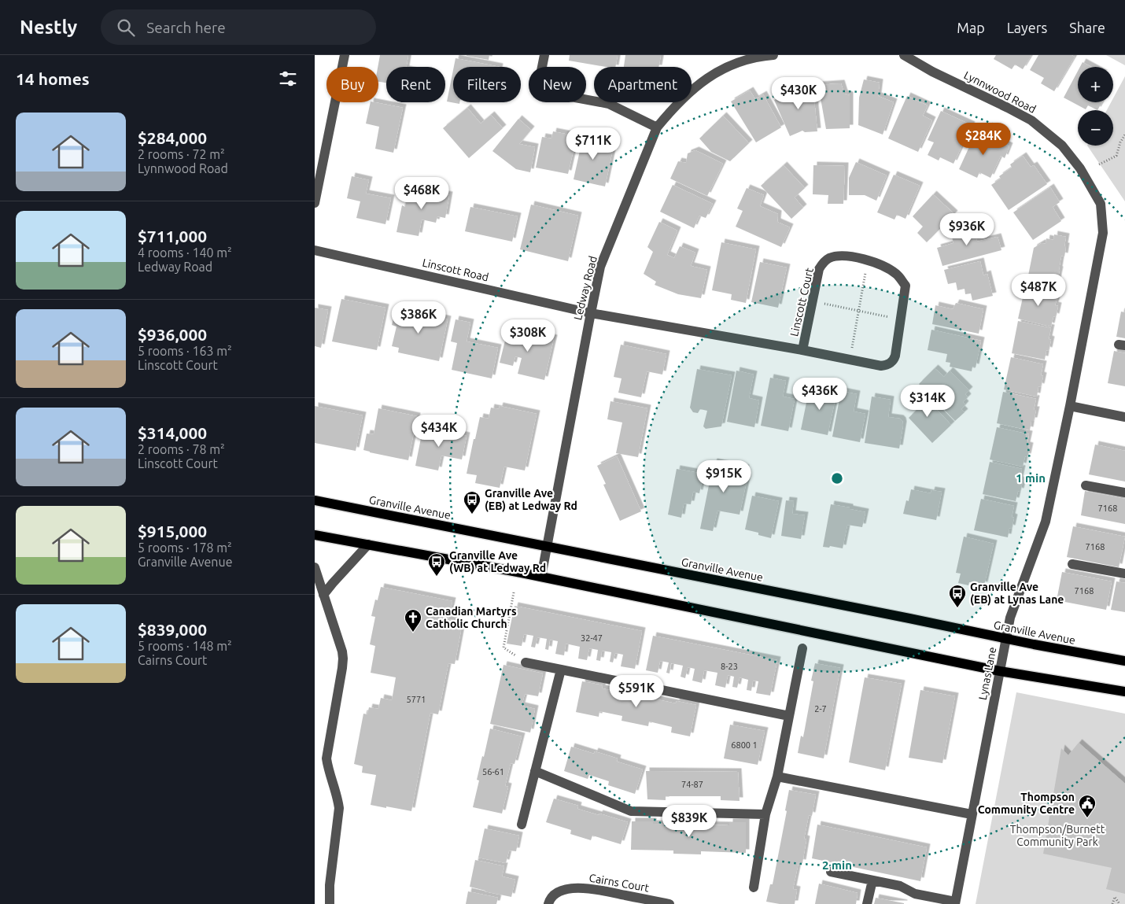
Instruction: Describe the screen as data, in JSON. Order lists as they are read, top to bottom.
{
  "streets": {
    "main road": ["Granville Avenue"],
    "street": [
      "Lynnwood Road",
      "Linscott Road",
      "Ledway Road",
      "Linscott Court",
      "Lynas Lane",
      "Cairns Court"
    ]
  },
  "crossings": [
    ["Lynnwood Road", "Lynas Lane"],
    ["Linscott Road", "Ledway Road"],
    ["Linscott Road", "Linscott Court"],
    ["Ledway Road", "Linscott Court"],
    ["Ledway Road", "Granville Avenue"],
    ["Granville Avenue", "Lynas Lane"]
  ],
  "parks": ["Thompson/Burnett Community Park"],
  "places": {
    "bus stop": ["Granville Ave (EB) at Ledway Rd", "Granville Ave (WB) at Ledway Rd", "Granville Ave (EB) at Lynas Lane"],
    "church": ["Canadian Martyrs Catholic Church"],
    "public building": ["Thompson Community Centre"]
  },
  "house_numbers": [
    "7168",
    "7168",
    "7168",
    "32-47",
    "8-23",
    "5771",
    "2-7",
    "6800 1",
    "56-61",
    "74-87"
  ],
  "page": {
    "header": "Nestly",
    "search": "Search here",
    "nav": ["Map", "Layers", "Share"],
    "heading": "14 homes",
    "map_buttons": ["+", "−"],
    "chip": [
      "Buy",
      "Rent",
      "Filters",
      "New",
      "Apartment"
    ],
    "price": [
      "$430K",
      "$284K",
      "$711K",
      "$468K",
      "$936K",
      "$487K",
      "$386K",
      "$308K",
      "$436K",
      "$314K",
      "$434K",
      "$915K",
      "$591K",
      "$839K"
    ],
    "list": [
      {
        "name": "$284,000",
        "note": "2 rooms · 72 m² · Lynnwood Road"
      },
      {
        "name": "$711,000",
        "note": "4 rooms · 140 m² · Ledway Road"
      },
      {
        "name": "$936,000",
        "note": "5 rooms · 163 m² · Linscott Court"
      },
      {
        "name": "$314,000",
        "note": "2 rooms · 78 m² · Linscott Court"
      },
      {
        "name": "$915,000",
        "note": "5 rooms · 178 m² · Granville Avenue"
      },
      {
        "name": "$839,000",
        "note": "5 rooms · 148 m² · Cairns Court"
      }
    ]
  },
  "rings": ["1 min", "2 min"]
}
